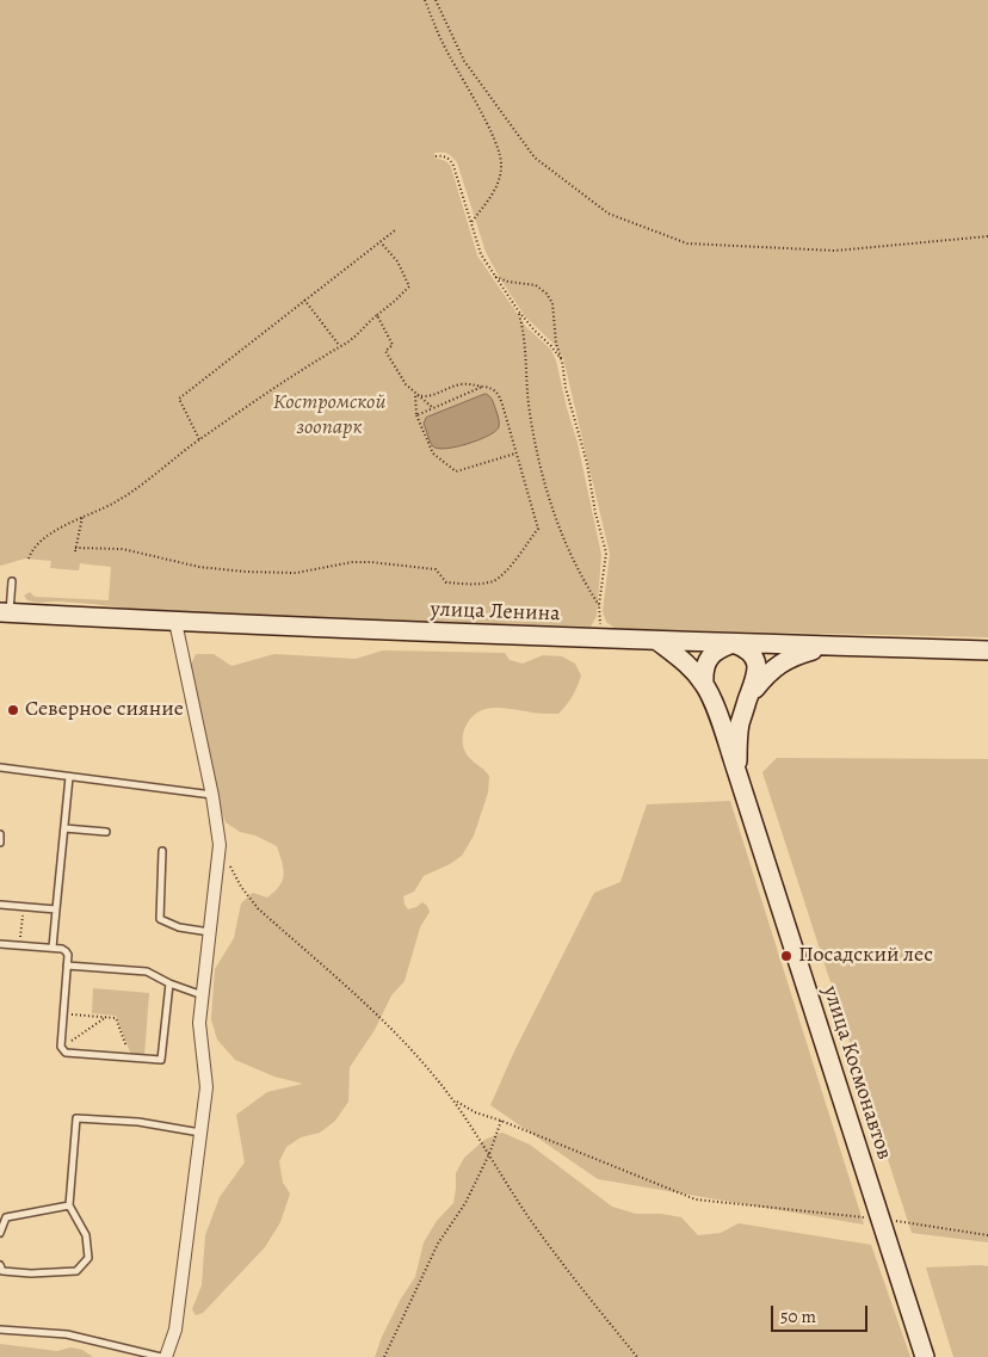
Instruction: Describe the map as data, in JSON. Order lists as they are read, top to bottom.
{
  "streets": {
    "street": ["улица Ленина", "улица Космонавтов"]
  },
  "parks": ["Костромской зоопарк"],
  "places": ["Северное сияние", "Посадский лес"],
  "scale_bar": "50 m"
}
